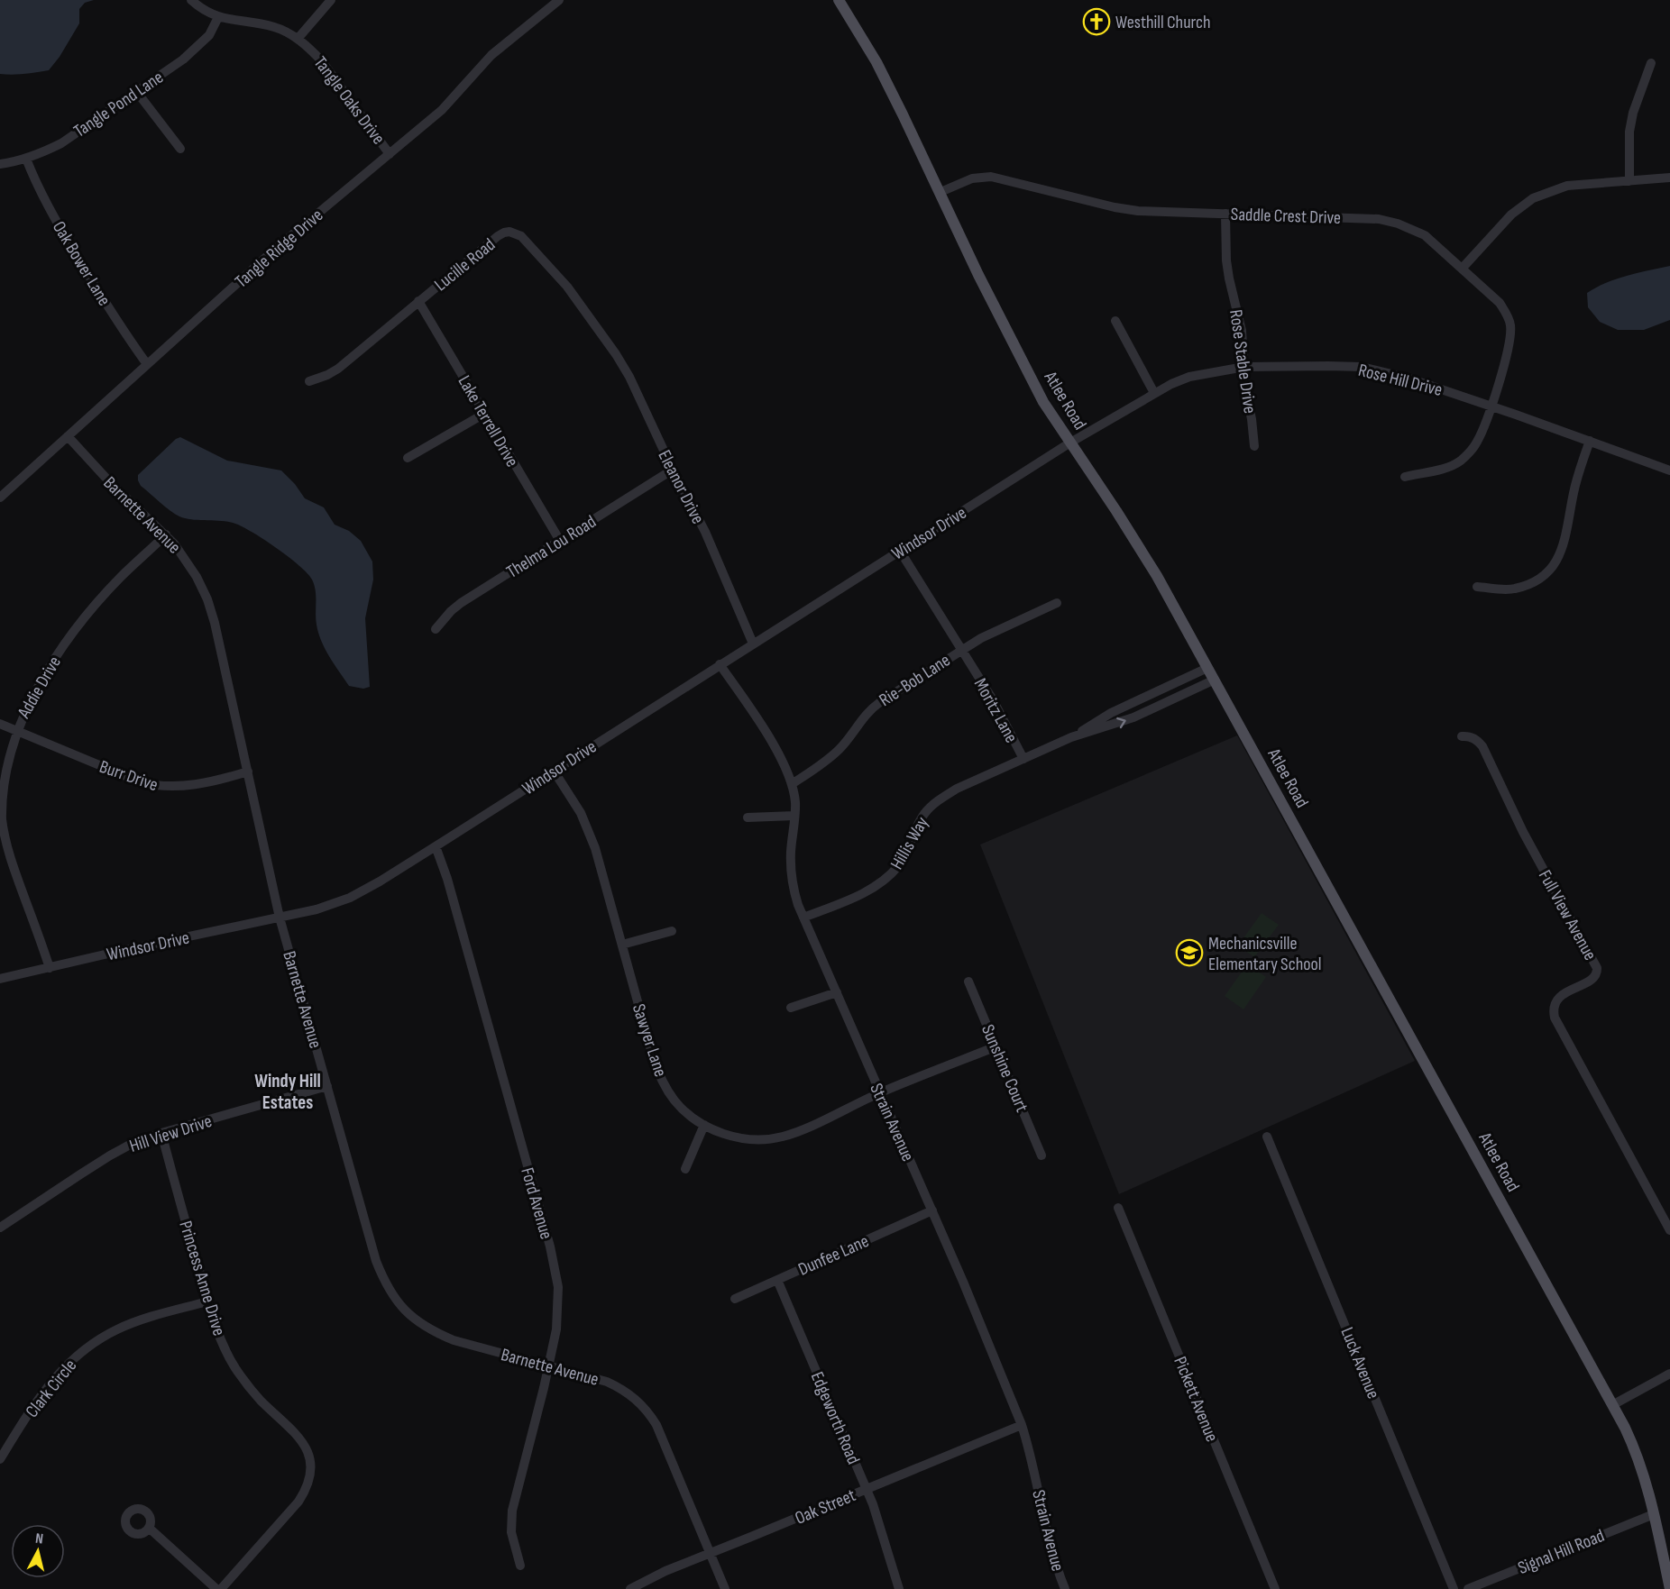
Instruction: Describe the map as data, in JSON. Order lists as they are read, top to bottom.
{
  "streets": {
    "main road": ["Atlee Road"],
    "street": [
      "Tangle Oaks Drive",
      "Tangle Pond Lane",
      "Saddle Crest Drive",
      "Tangle Ridge Drive",
      "Oak Bower Lane",
      "Lucille Road",
      "Rose Stable Drive",
      "Rose Hill Drive",
      "Lake Terrell Drive",
      "Eleanor Drive",
      "Barnette Avenue",
      "Windsor Drive",
      "Thelma Lou Road",
      "Rie-Bob Lane",
      "Addie Drive",
      "Moritz Lane",
      "Burr Drive",
      "Hillis Way",
      "Full View Avenue",
      "Sawyer Lane",
      "Sunshine Court",
      "Strain Avenue",
      "Hill View Drive",
      "Ford Avenue",
      "Dunfee Lane",
      "Princess Anne Drive",
      "Luck Avenue",
      "Clark Circle",
      "Pickett Avenue",
      "Edgeworth Road",
      "Oak Street",
      "Signal Hill Road"
    ]
  },
  "crossings": [
    ["Tangle Oaks Drive", "Tangle Pond Lane"],
    ["Tangle Oaks Drive", "Tangle Ridge Drive"],
    ["Tangle Pond Lane", "Oak Bower Lane"],
    ["Saddle Crest Drive", "Rose Stable Drive"],
    ["Saddle Crest Drive", "Rose Hill Drive"],
    ["Saddle Crest Drive", "Atlee Road"],
    ["Tangle Ridge Drive", "Oak Bower Lane"],
    ["Tangle Ridge Drive", "Barnette Avenue"],
    ["Lucille Road", "Lake Terrell Drive"],
    ["Lucille Road", "Eleanor Drive"],
    ["Rose Stable Drive", "Rose Hill Drive"],
    ["Rose Hill Drive", "Atlee Road"],
    ["Rose Hill Drive", "Windsor Drive"],
    ["Atlee Road", "Windsor Drive"],
    ["Atlee Road", "Hillis Way"],
    ["Atlee Road", "Signal Hill Road"],
    ["Lake Terrell Drive", "Thelma Lou Road"],
    ["Eleanor Drive", "Windsor Drive"],
    ["Eleanor Drive", "Thelma Lou Road"],
    ["Barnette Avenue", "Windsor Drive"],
    ["Barnette Avenue", "Addie Drive"],
    ["Barnette Avenue", "Burr Drive"],
    ["Barnette Avenue", "Hill View Drive"],
    ["Barnette Avenue", "Ford Avenue"],
    ["Barnette Avenue", "Oak Street"],
    ["Windsor Drive", "Addie Drive"],
    ["Windsor Drive", "Moritz Lane"],
    ["Windsor Drive", "Sawyer Lane"],
    ["Windsor Drive", "Strain Avenue"],
    ["Windsor Drive", "Ford Avenue"],
    ["Rie-Bob Lane", "Moritz Lane"],
    ["Rie-Bob Lane", "Strain Avenue"],
    ["Addie Drive", "Burr Drive"],
    ["Moritz Lane", "Hillis Way"],
    ["Hillis Way", "Strain Avenue"],
    ["Sawyer Lane", "Sunshine Court"],
    ["Sawyer Lane", "Strain Avenue"],
    ["Strain Avenue", "Dunfee Lane"],
    ["Strain Avenue", "Oak Street"],
    ["Hill View Drive", "Princess Anne Drive"],
    ["Dunfee Lane", "Edgeworth Road"],
    ["Princess Anne Drive", "Clark Circle"],
    ["Edgeworth Road", "Oak Street"]
  ],
  "districts": ["Windy Hill Estates"],
  "places": {
    "church": ["Westhill Church"],
    "school or university": ["Mechanicsville Elementary School"]
  },
  "north": "top"
}
